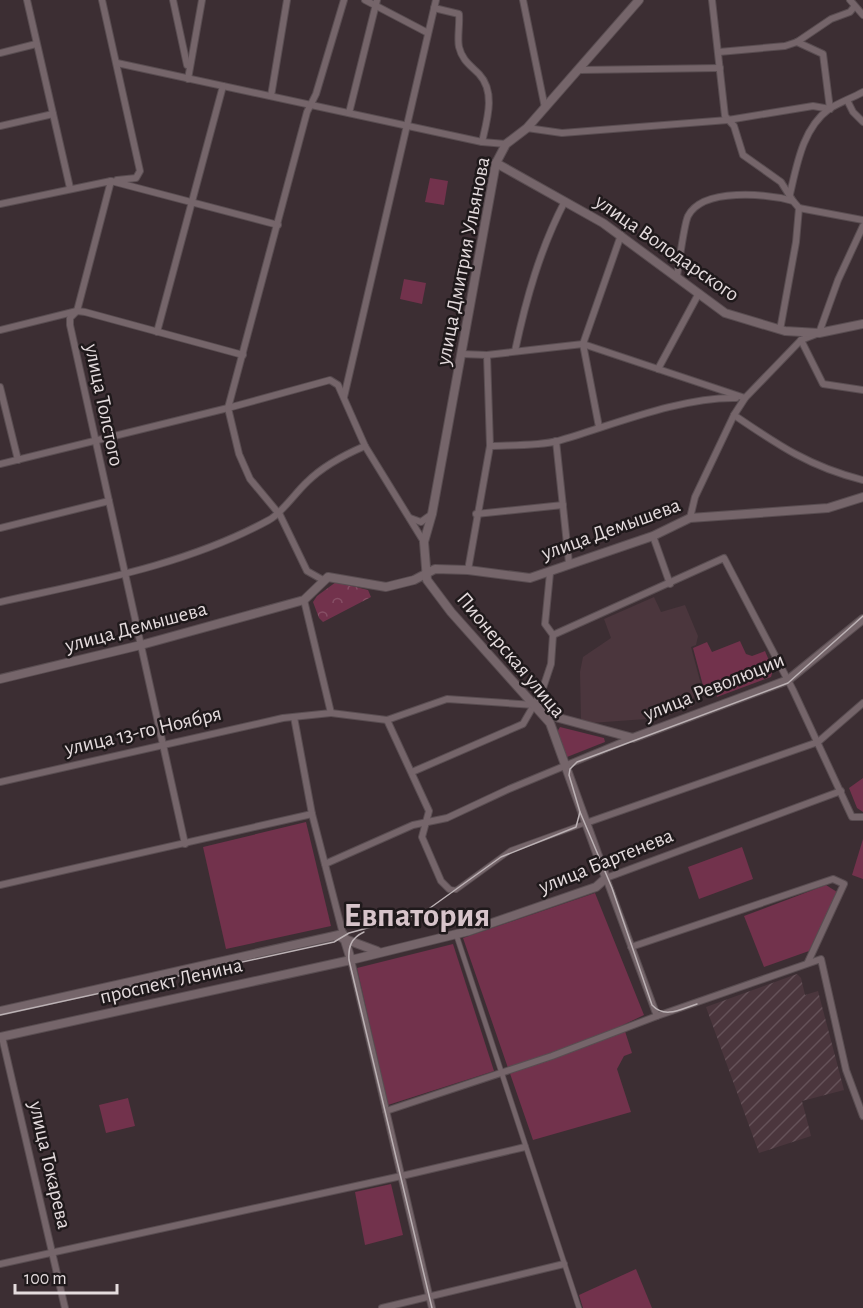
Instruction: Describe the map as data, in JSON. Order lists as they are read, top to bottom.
{
  "streets": {
    "street": [
      "улица Володарского",
      "улица Дмитрия Ульянова",
      "улица Толстого",
      "улица Демышева",
      "Пионерская улица",
      "улица Революции",
      "улица 13-го Ноября",
      "улица Бартенева",
      "проспект Ленина",
      "улица Токарева"
    ]
  },
  "crossings": [
    ["улица Володарского", "улица Дмитрия Ульянова"],
    ["улица Дмитрия Ульянова", "Пионерская улица"],
    ["улица Толстого", "улица Демышева"],
    ["улица Толстого", "улица 13-го Ноября"],
    ["улица Демышева", "Пионерская улица"],
    ["Пионерская улица", "улица Революции"],
    ["Пионерская улица", "улица Бартенева"],
    ["улица Бартенева", "проспект Ленина"],
    ["проспект Ленина", "улица Токарева"]
  ],
  "districts": ["Евпатория"],
  "scale_bar": "100 m"
}
